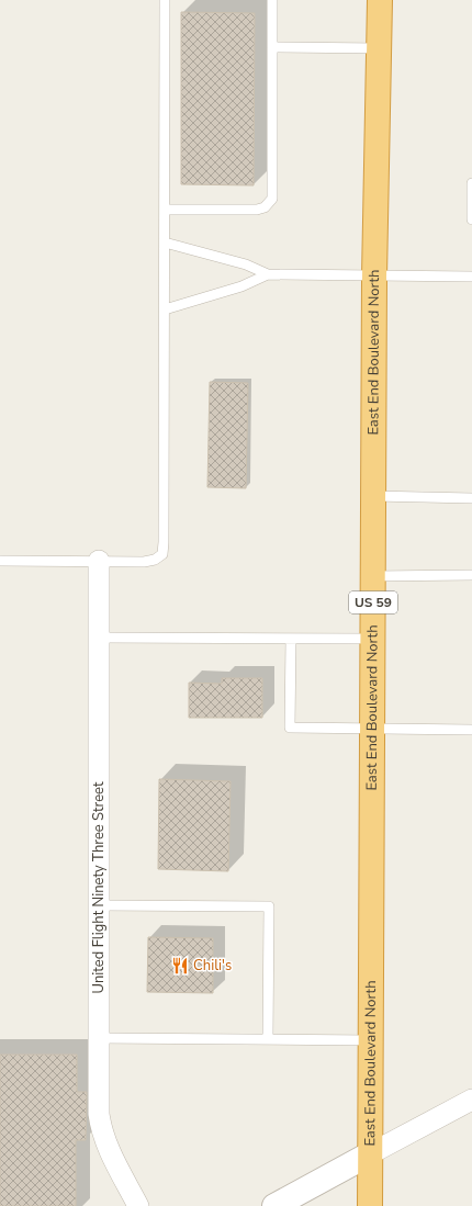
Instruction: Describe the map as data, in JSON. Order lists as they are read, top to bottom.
{
  "streets": {
    "highway": ["East End Boulevard North", "US 59"],
    "street": ["United Flight Ninety Three Street"]
  },
  "places": {
    "restaurant": ["Chili's"]
  }
}
